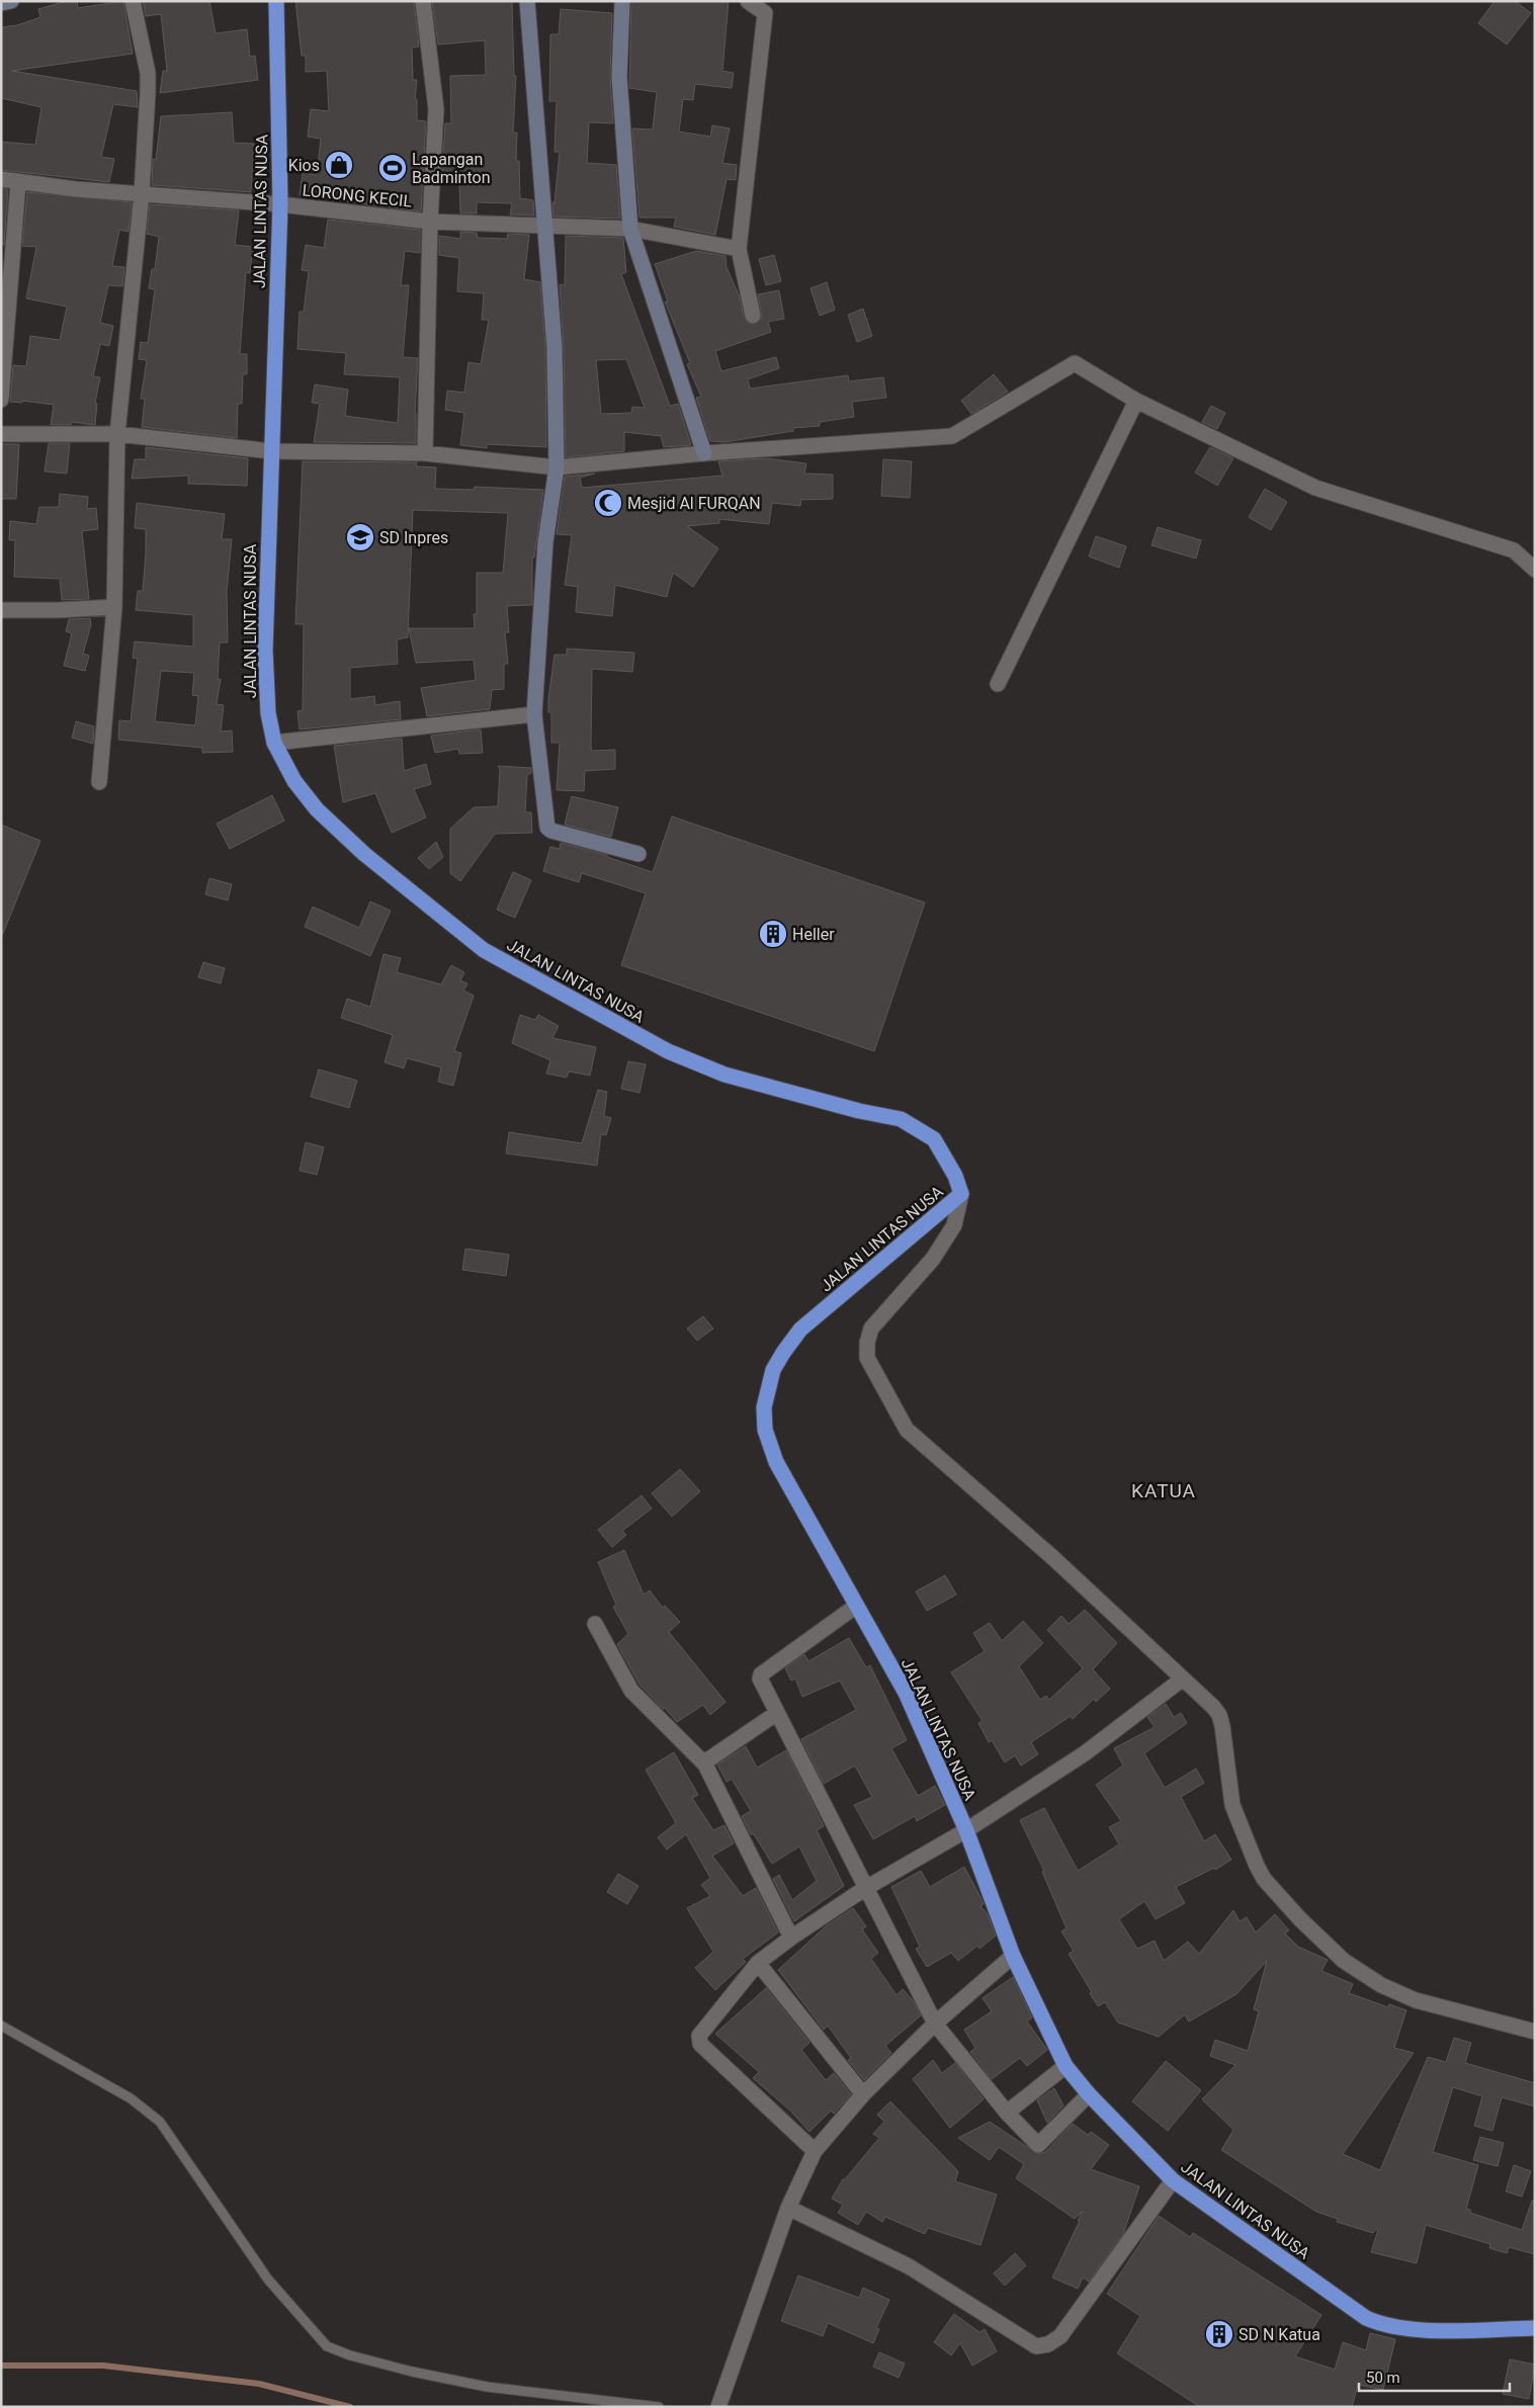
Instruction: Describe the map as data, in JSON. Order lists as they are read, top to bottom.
{
  "streets": {
    "highway": ["JALAN LINTAS NUSA"],
    "street": ["LORONG KECIL"]
  },
  "crossings": [
    ["LORONG KECIL", "JALAN LINTAS NUSA"]
  ],
  "districts": ["KATUA"],
  "places": {
    "shop": ["Kios"],
    "sports": ["Lapangan Badminton"],
    "mosque": ["Mesjid Al FURQAN"],
    "school or university": ["SD Inpres"],
    "building": ["Heller", "SD N Katua"]
  },
  "scale_bar": "50 m"
}
